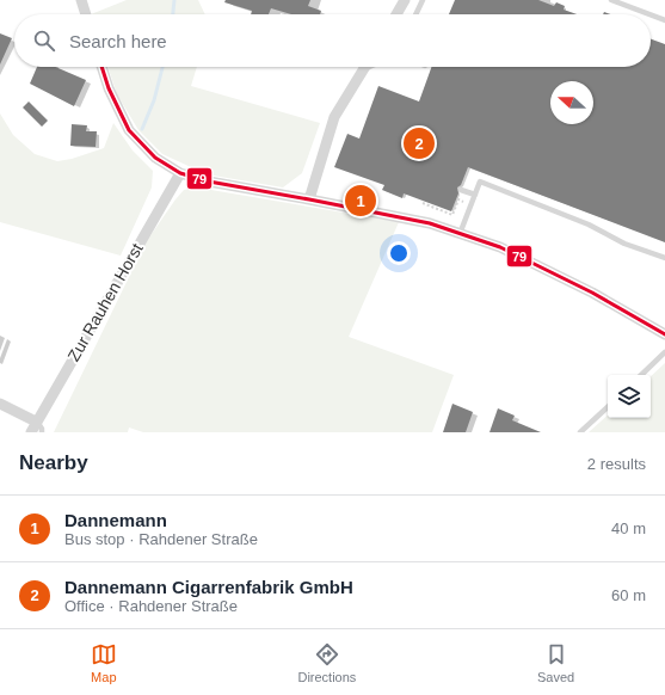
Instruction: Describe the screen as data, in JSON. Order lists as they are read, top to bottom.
{
  "streets": {
    "street": ["Zur Rauhen Horst"]
  },
  "lines": ["transit line 79"],
  "north": "left",
  "page": {
    "search": "Search here",
    "pins": ["2", "1"],
    "heading": ["Nearby", "2 results"],
    "list": [
      {
        "mark": "1",
        "name": "Dannemann",
        "note": "Bus stop · Rahdener Straße",
        "value": "40 m"
      },
      {
        "mark": "2",
        "name": "Dannemann Cigarrenfabrik GmbH",
        "note": "Office · Rahdener Straße",
        "value": "60 m"
      }
    ],
    "nav": ["Map", "Directions", "Saved"]
  }
}
